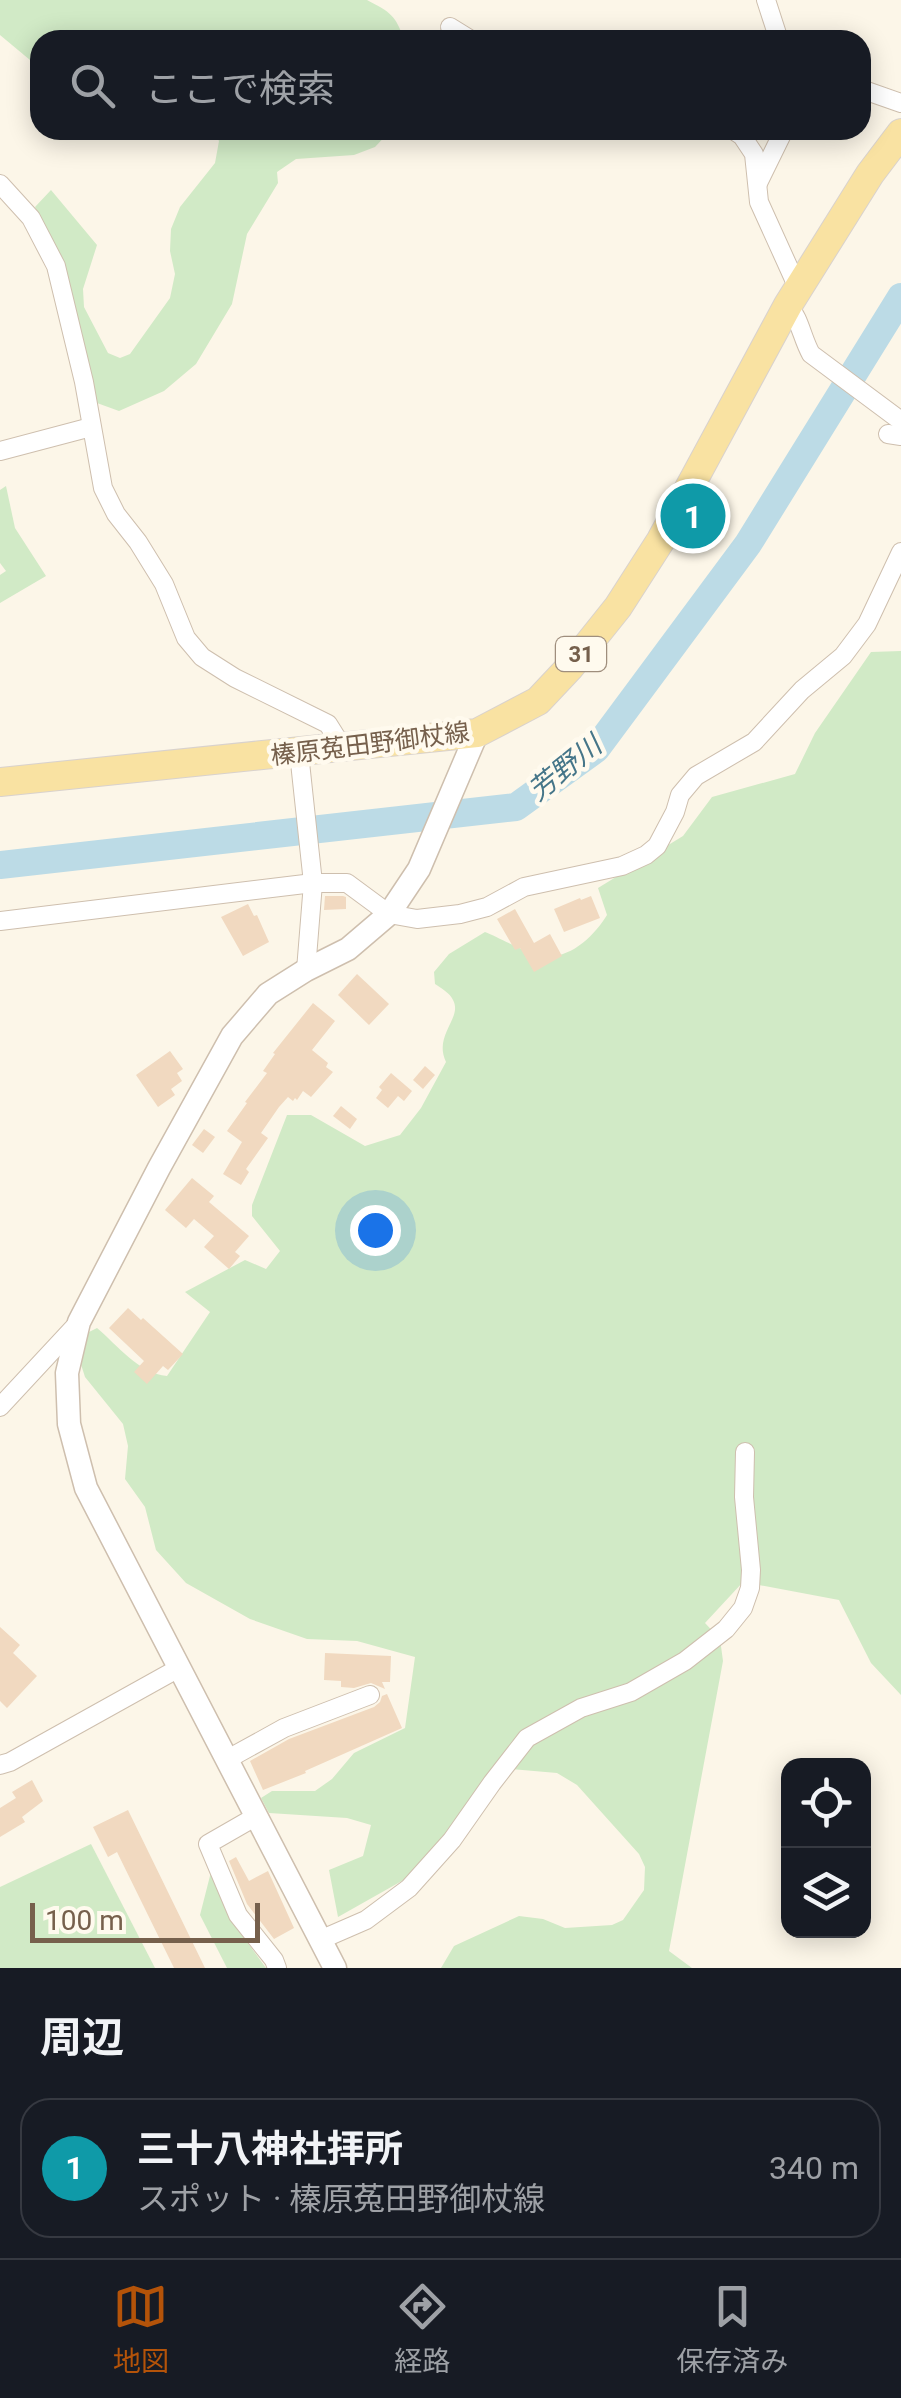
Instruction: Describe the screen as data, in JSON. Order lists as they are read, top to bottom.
{
  "streets": {
    "main road": ["31", "榛原菟田野御杖線"]
  },
  "water": ["芳野川"],
  "scale_bar": "100 m",
  "page": {
    "search": "ここで検索",
    "pins": "1",
    "scale": "100 m",
    "heading": "周辺",
    "list": [
      {
        "mark": "1",
        "name": "三十八神社拝所",
        "note": "スポット · 榛原菟田野御杖線",
        "value": "340 m"
      }
    ],
    "nav": ["地図", "経路", "保存済み"]
  }
}
